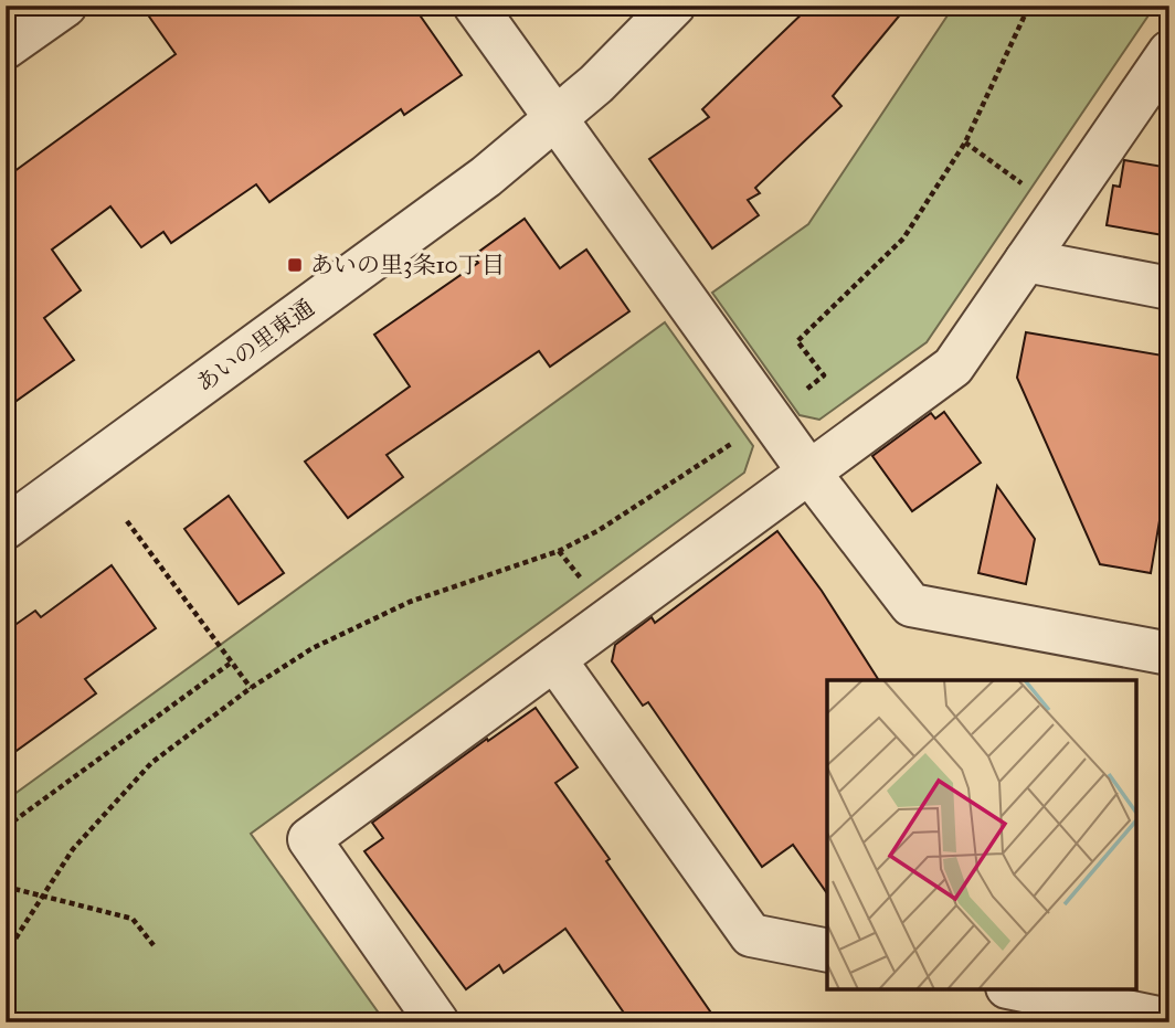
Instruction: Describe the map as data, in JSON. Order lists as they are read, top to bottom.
{
  "streets": {
    "street": ["あいの里東通"]
  },
  "places": {
    "transit": ["あいの里3条10丁目"]
  }
}
